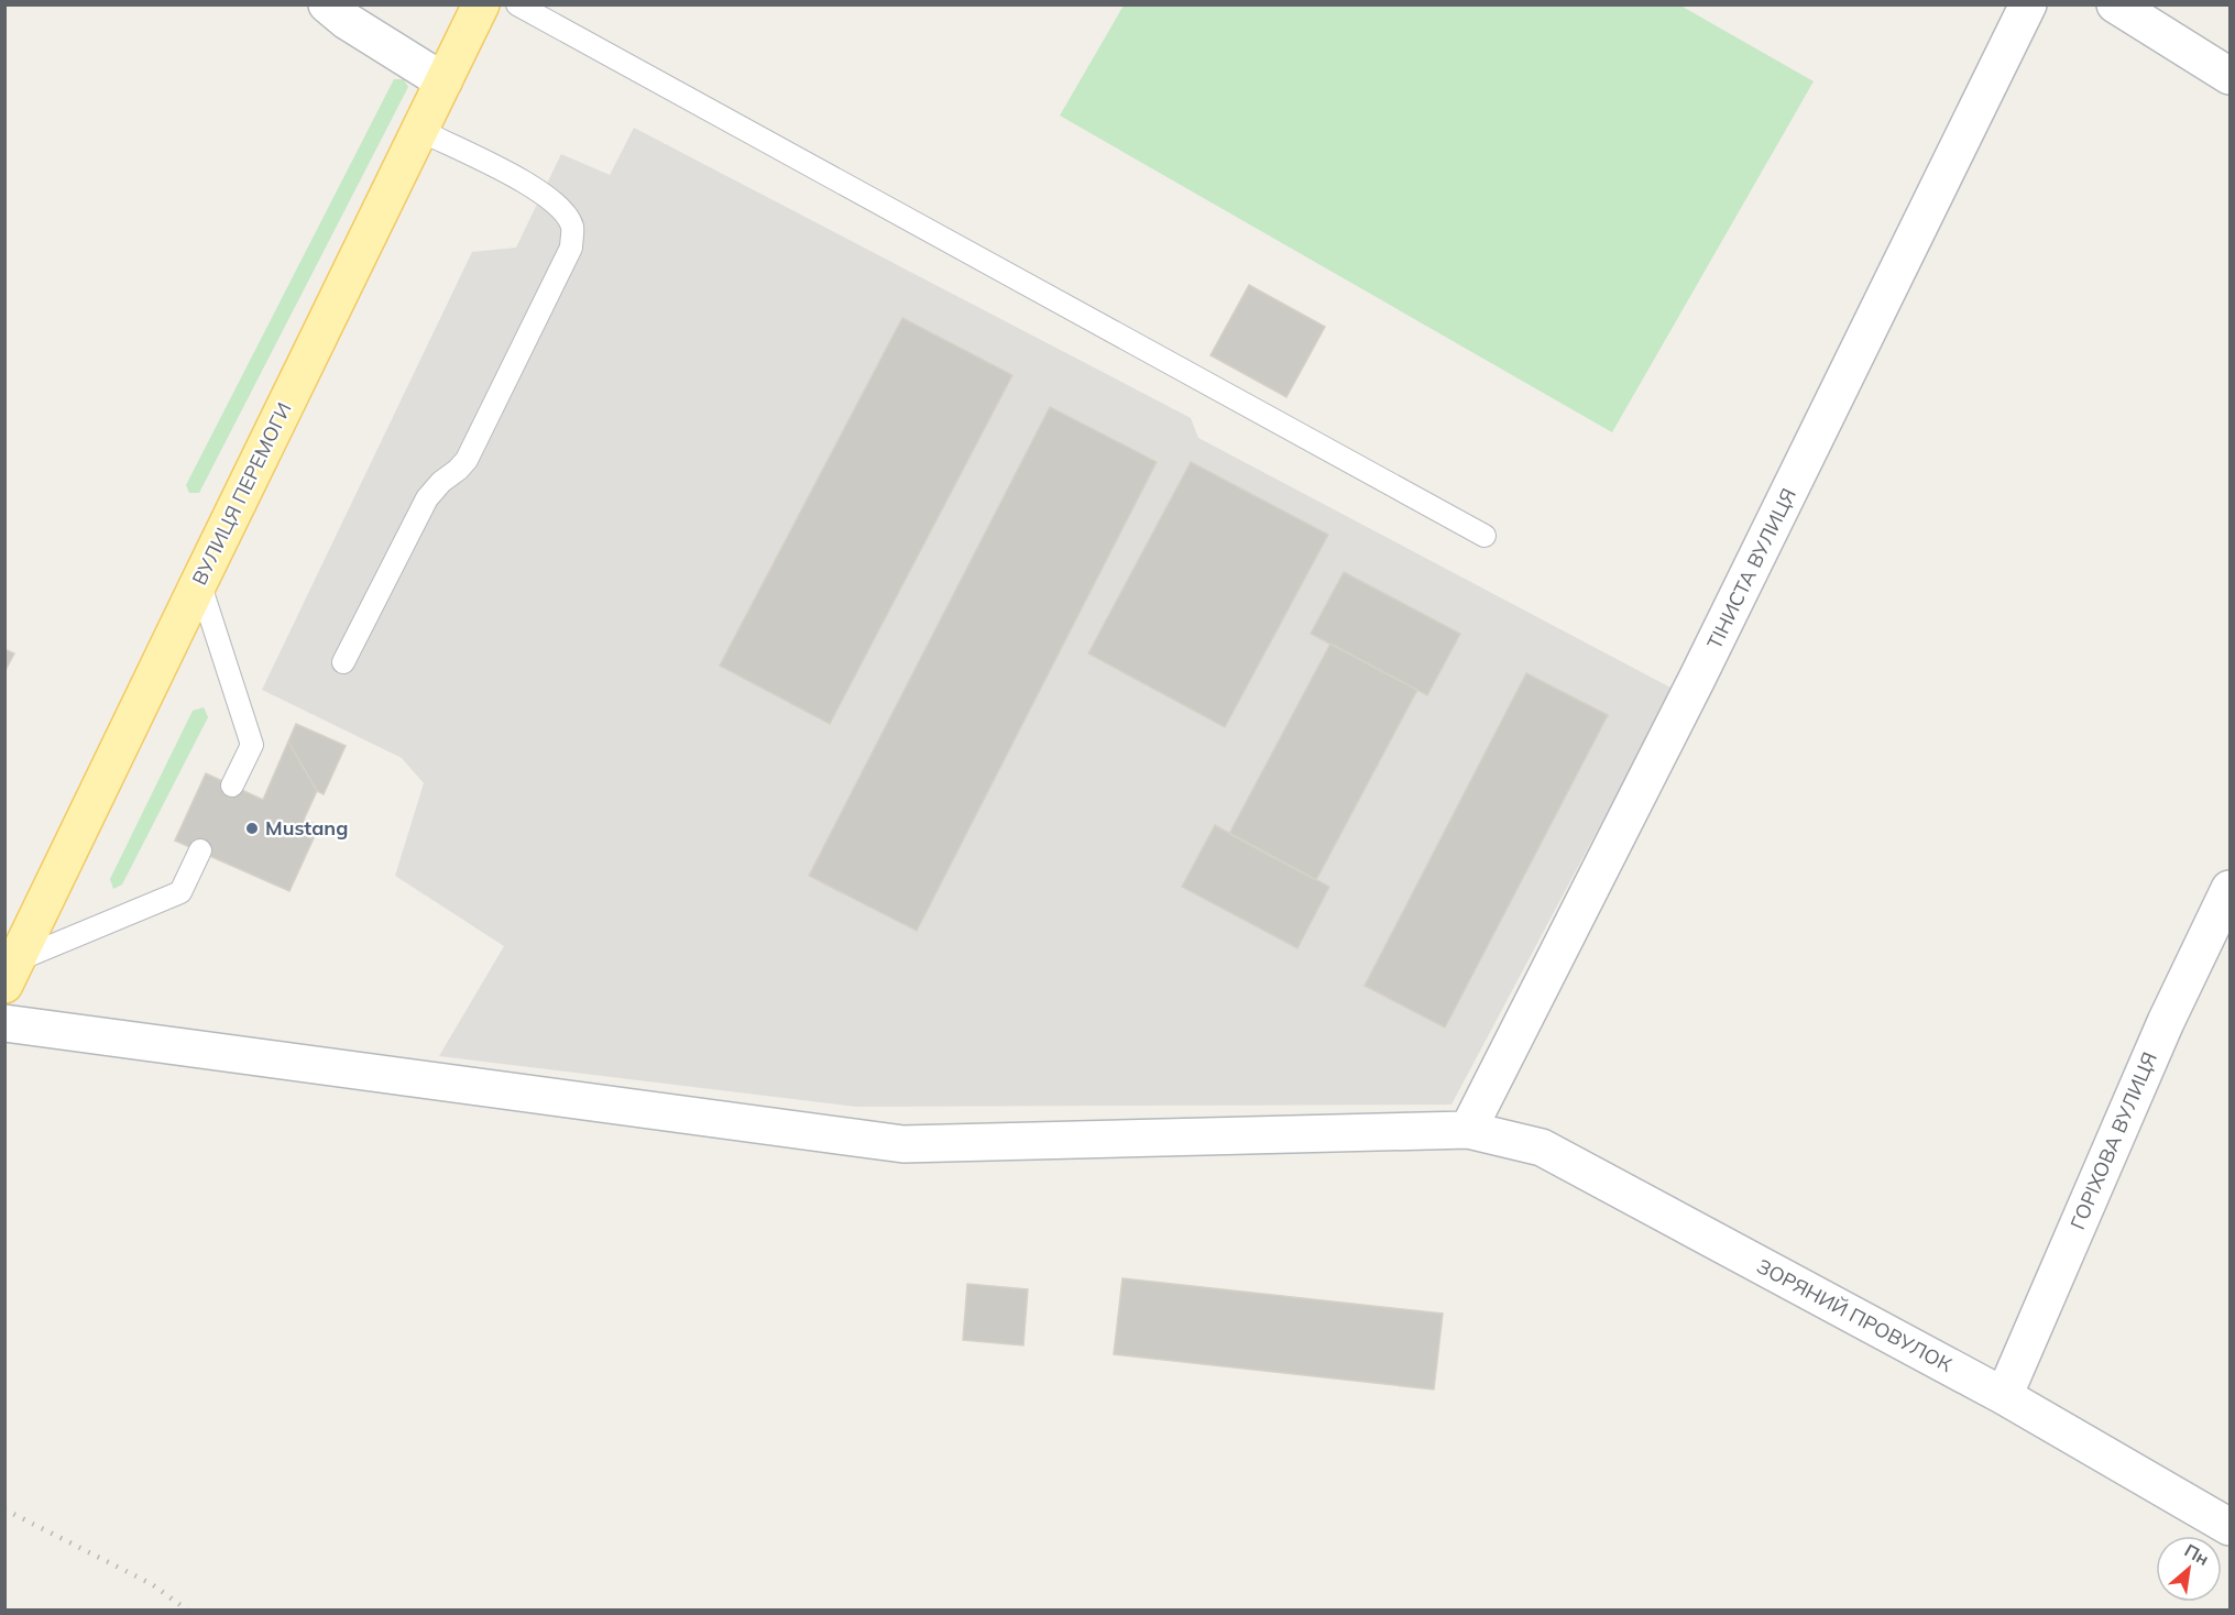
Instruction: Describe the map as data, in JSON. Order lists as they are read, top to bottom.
{
  "streets": {
    "main road": ["ВУЛИЦЯ ПЕРЕМОГИ"],
    "street": ["ТІНИСТА ВУЛИЦЯ", "ГОРІХОВА ВУЛИЦЯ", "ЗОРЯНИЙ ПРОВУЛОК"]
  },
  "crossings": [
    ["ТІНИСТА ВУЛИЦЯ", "ЗОРЯНИЙ ПРОВУЛОК"],
    ["ГОРІХОВА ВУЛИЦЯ", "ЗОРЯНИЙ ПРОВУЛОК"]
  ],
  "places": ["Mustang"],
  "north": "top right"
}
